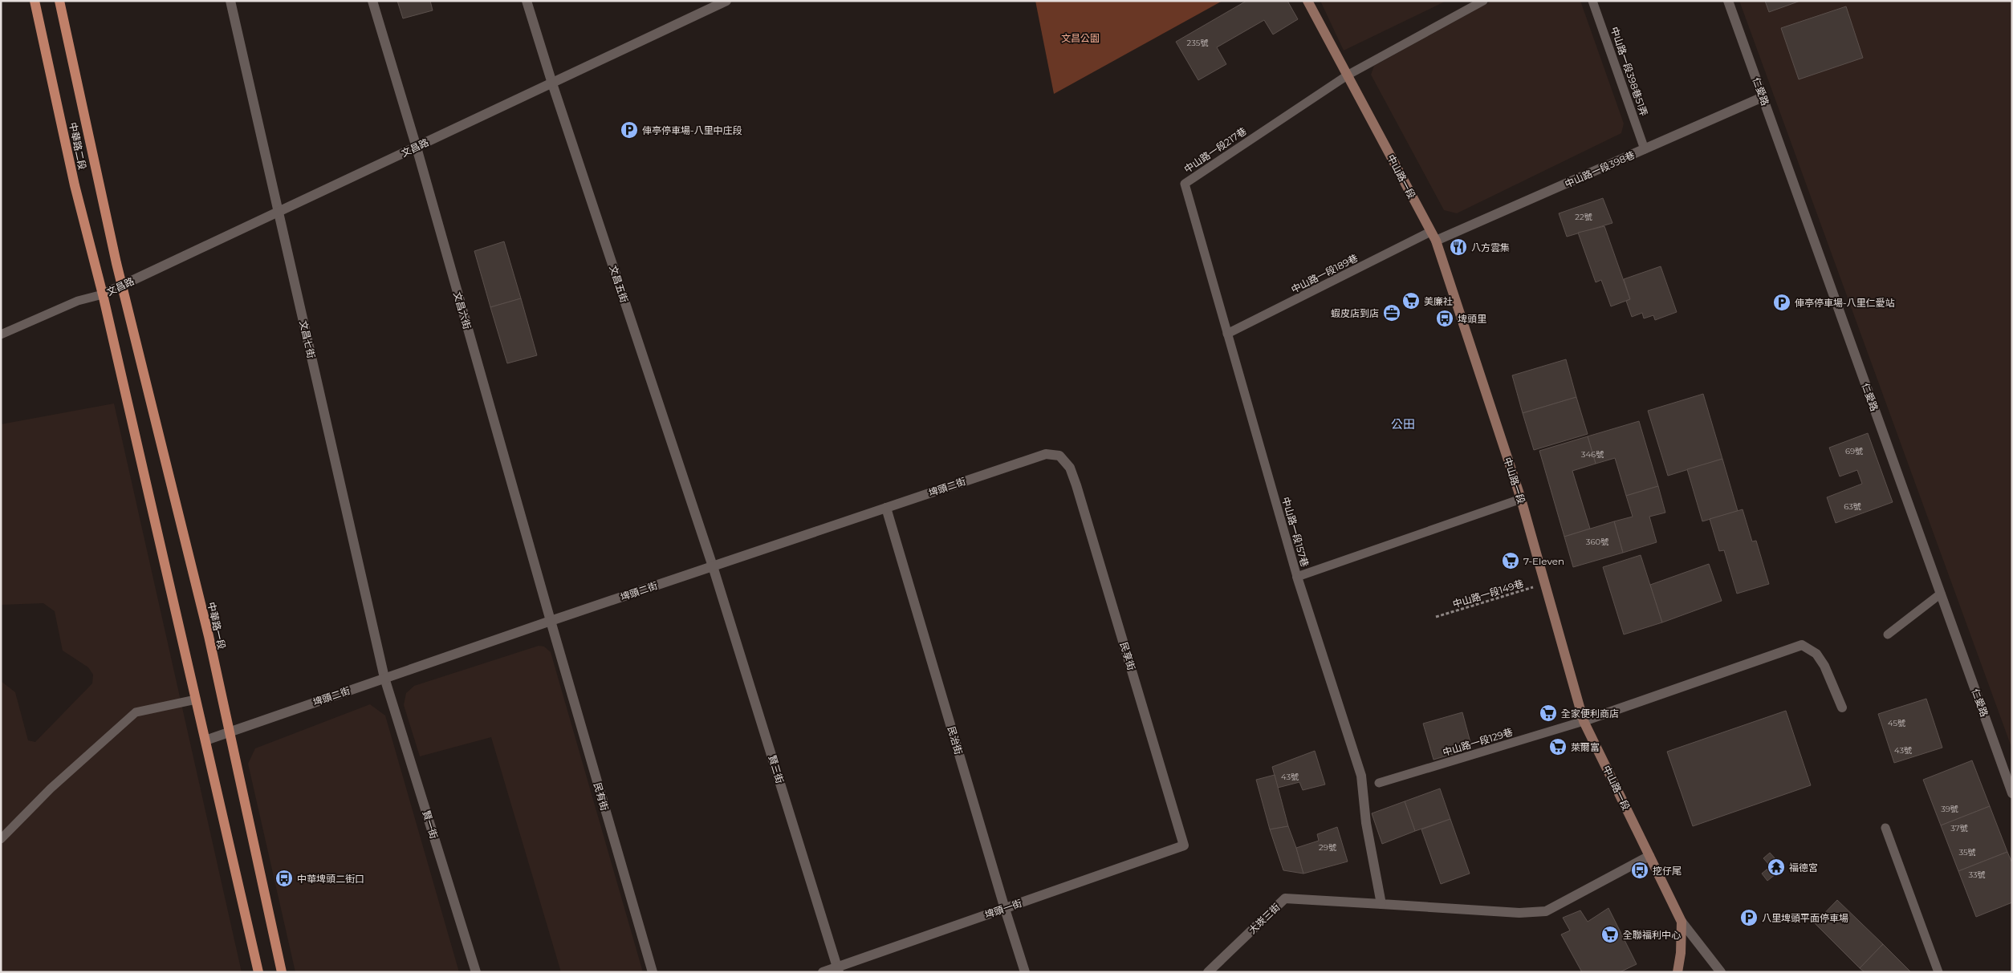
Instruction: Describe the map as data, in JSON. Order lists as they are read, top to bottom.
{
  "streets": {
    "main road": ["中華路二段", "中山路一段", "中華路一段"],
    "street": [
      "仁愛路",
      "文昌路",
      "中山路一段398巷",
      "文昌五街",
      "文昌六街",
      "文昌七街",
      "埤頭二街",
      "民享街",
      "民治街",
      "賢三街",
      "民有街",
      "賢一街",
      "埤頭一街",
      "大崁三街"
    ],
    "lane": [
      "中山路一段398巷51弄",
      "中山路一段217巷",
      "中山路一段189巷",
      "中山路一段157巷",
      "中山路一段129巷"
    ],
    "path": ["中山路一段149巷"]
  },
  "crossings": [
    ["中山路一段398巷51弄", "中山路一段398巷"],
    ["仁愛路", "中山路一段398巷"],
    ["中華路二段", "文昌路"],
    ["中華路二段", "中華路一段"],
    ["文昌路", "文昌五街"],
    ["文昌路", "文昌六街"],
    ["文昌路", "文昌七街"],
    ["文昌路", "中華路一段"],
    ["中山路一段217巷", "中山路一段"],
    ["中山路一段217巷", "中山路一段189巷"],
    ["中山路一段217巷", "中山路一段157巷"],
    ["中山路一段398巷", "中山路一段"],
    ["中山路一段398巷", "中山路一段189巷"],
    ["中山路一段", "中山路一段189巷"],
    ["中山路一段", "中山路一段157巷"],
    ["中山路一段", "中山路一段149巷"],
    ["中山路一段", "中山路一段129巷"],
    ["中山路一段", "大崁三街"],
    ["中山路一段189巷", "中山路一段157巷"],
    ["文昌五街", "埤頭二街"],
    ["文昌五街", "賢三街"],
    ["文昌六街", "埤頭二街"],
    ["文昌六街", "民有街"],
    ["文昌七街", "埤頭二街"],
    ["文昌七街", "賢一街"],
    ["埤頭二街", "中華路一段"],
    ["埤頭二街", "民享街"],
    ["埤頭二街", "民治街"],
    ["埤頭二街", "賢三街"],
    ["埤頭二街", "民有街"],
    ["埤頭二街", "賢一街"],
    ["民享街", "埤頭一街"],
    ["民治街", "埤頭一街"],
    ["賢三街", "埤頭一街"]
  ],
  "districts": ["公田"],
  "parks": ["文昌公園"],
  "places": {
    "parking": ["俥亭停車場-八里中庄段", "俥亭停車場-八里仁愛站", "八里埤頭平面停車場"],
    "restaurant": ["八方雲集"],
    "supermarket": [
      "美廉社",
      "7-Eleven",
      "全家便利商店",
      "萊爾富",
      "全聯福利中心"
    ],
    "office": ["蝦皮店到店"],
    "bus stop": ["埤頭里", "挖仔尾", "中華埤頭二街口"],
    "temple": ["福德宮"]
  },
  "house_numbers": [
    "235號",
    "22號",
    "69號",
    "346號",
    "63號",
    "360號",
    "45號",
    "43號",
    "43號",
    "39號",
    "37號",
    "29號",
    "35號",
    "33號"
  ]
}
